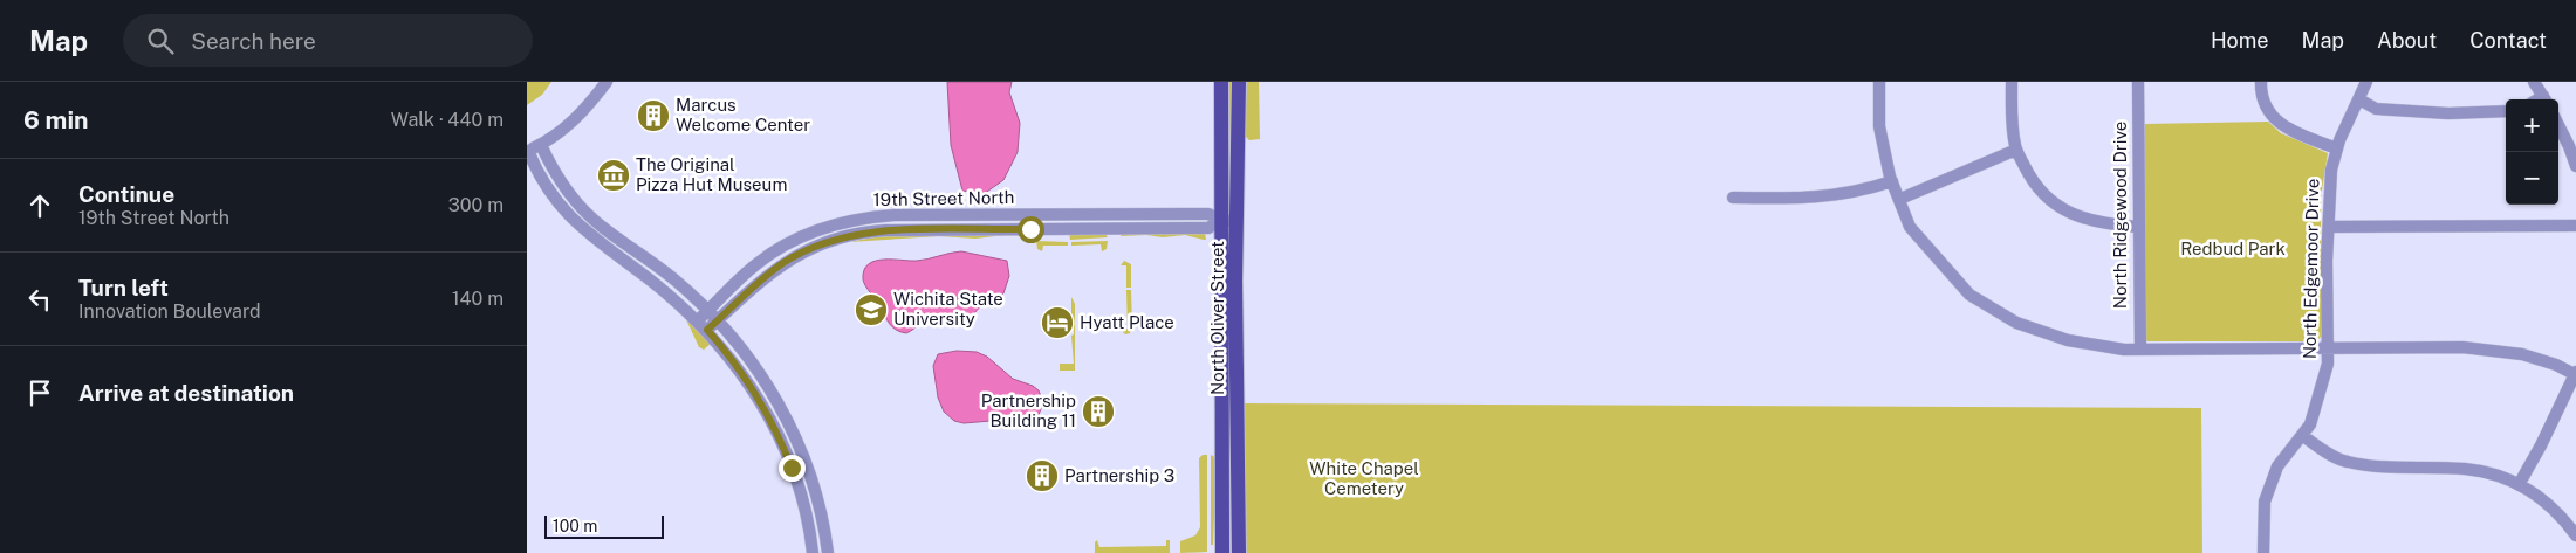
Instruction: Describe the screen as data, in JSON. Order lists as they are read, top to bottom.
{
  "streets": {
    "main road": ["North Oliver Street"],
    "street": ["19th Street North", "North Ridgewood Drive", "North Edgemoor Drive"]
  },
  "crossings": [
    ["19th Street North", "North Oliver Street"]
  ],
  "parks": ["Redbud Park", "White Chapel Cemetery"],
  "places": {
    "building": ["Marcus Welcome Center", "Partnership Building 11", "Partnership 3"],
    "museum": ["The Original Pizza Hut Museum"],
    "school or university": ["Wichita State University"],
    "hotel": ["Hyatt Place"]
  },
  "scale_bar": "100 m",
  "page": {
    "header": "Map",
    "search": "Search here",
    "nav": [
      "Home",
      "Map",
      "About",
      "Contact"
    ],
    "heading": ["6 min", "Walk · 440 m"],
    "map_buttons": ["+", "−"],
    "list": [
      ["Continue", "19th Street North", "300 m"],
      ["Turn left", "Innovation Boulevard", "140 m"],
      "Arrive at destination"
    ],
    "scale": "100 m"
  }
}
